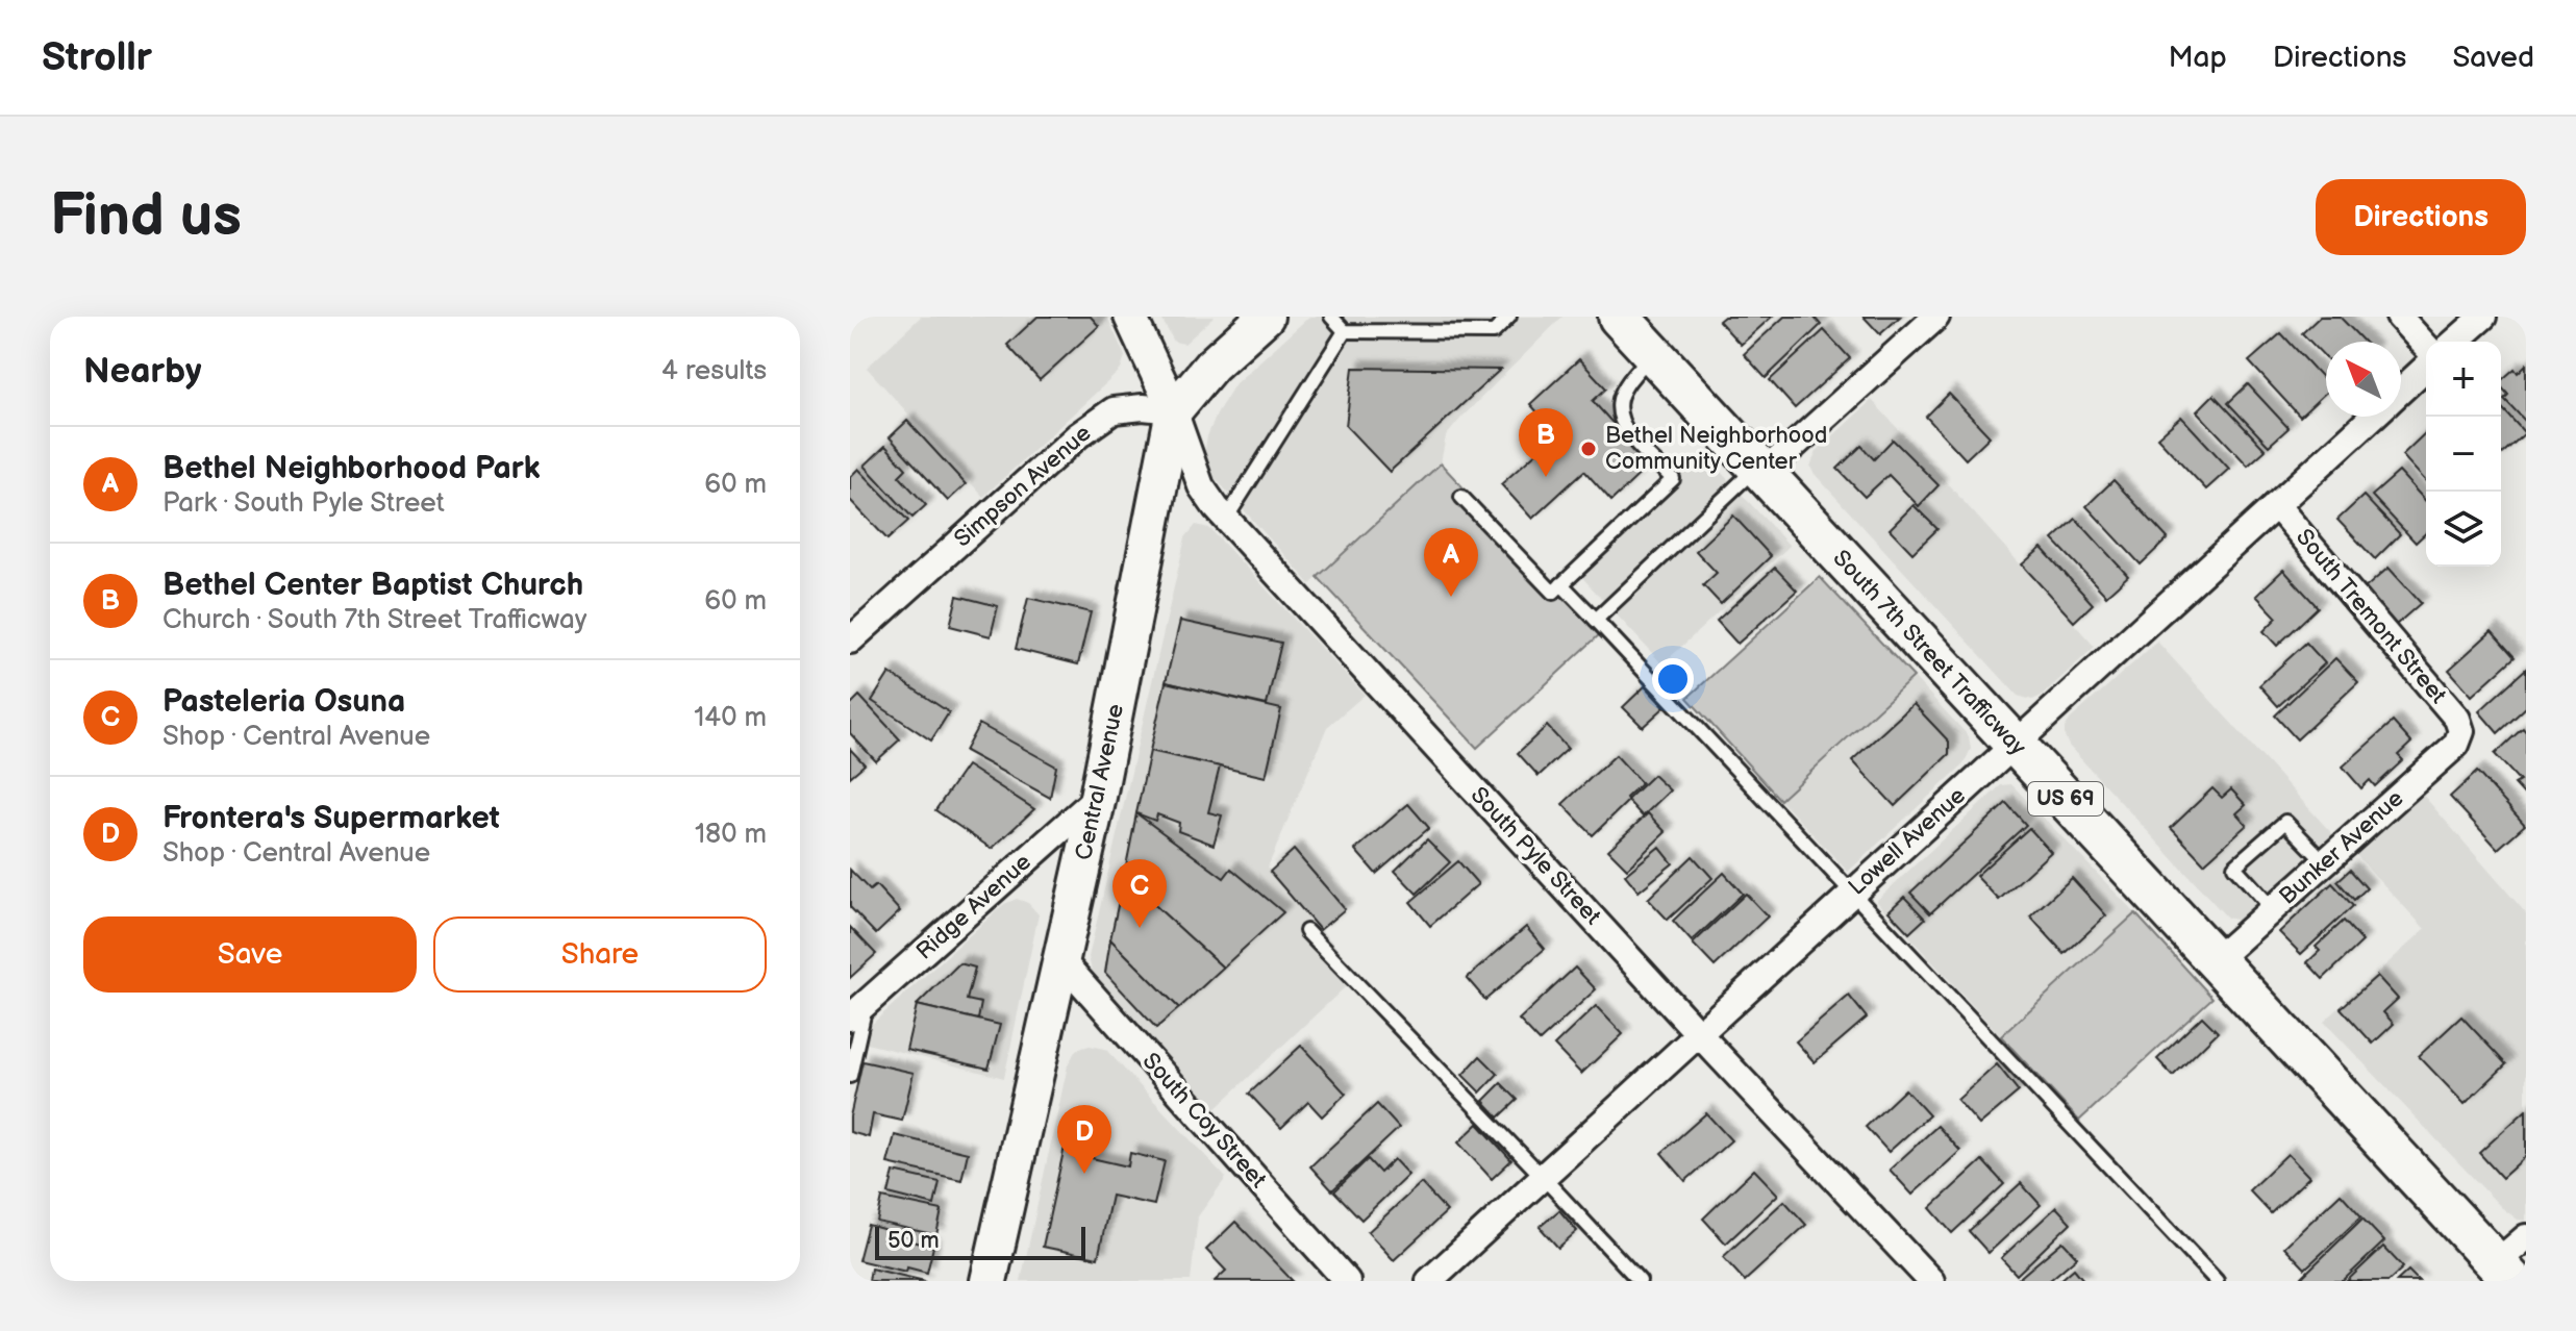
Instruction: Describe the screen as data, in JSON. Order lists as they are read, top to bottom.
{
  "streets": {
    "main road": ["South 7th Street Trafficway", "Central Avenue", "US 69"],
    "street": [
      "Simpson Avenue",
      "South Tremont Street",
      "Lowell Avenue",
      "Bunker Avenue",
      "South Pyle Street",
      "Ridge Avenue",
      "South Coy Street"
    ]
  },
  "crossings": [
    ["Simpson Avenue", "Central Avenue"],
    ["Simpson Avenue", "South Pyle Street"],
    ["South Tremont Street", "Lowell Avenue"],
    ["South Tremont Street", "Bunker Avenue"],
    ["South 7th Street Trafficway", "Lowell Avenue"],
    ["South 7th Street Trafficway", "Bunker Avenue"],
    ["Central Avenue", "South Pyle Street"],
    ["Central Avenue", "Ridge Avenue"],
    ["Central Avenue", "South Coy Street"],
    ["Lowell Avenue", "South Pyle Street"]
  ],
  "places": ["Bethel Neighborhood Community Center"],
  "scale_bar": "50 m",
  "north": "top left",
  "page": {
    "header": "Strollr",
    "nav": ["Map", "Directions", "Saved"],
    "buttons": [
      "Directions",
      ["Save", "Share"]
    ],
    "title": "Find us",
    "heading": ["Nearby", "4 results"],
    "map_buttons": ["+", "−"],
    "pins": [
      "B",
      "A",
      "C",
      "D"
    ],
    "list": [
      {
        "mark": "A",
        "name": "Bethel Neighborhood Park",
        "note": "Park · South Pyle Street",
        "value": "60 m"
      },
      {
        "mark": "B",
        "name": "Bethel Center Baptist Church",
        "note": "Church · South 7th Street Trafficway",
        "value": "60 m"
      },
      {
        "mark": "C",
        "name": "Pasteleria Osuna",
        "note": "Shop · Central Avenue",
        "value": "140 m"
      },
      {
        "mark": "D",
        "name": "Frontera's Supermarket",
        "note": "Shop · Central Avenue",
        "value": "180 m"
      }
    ],
    "scale": "50 m"
  }
}
